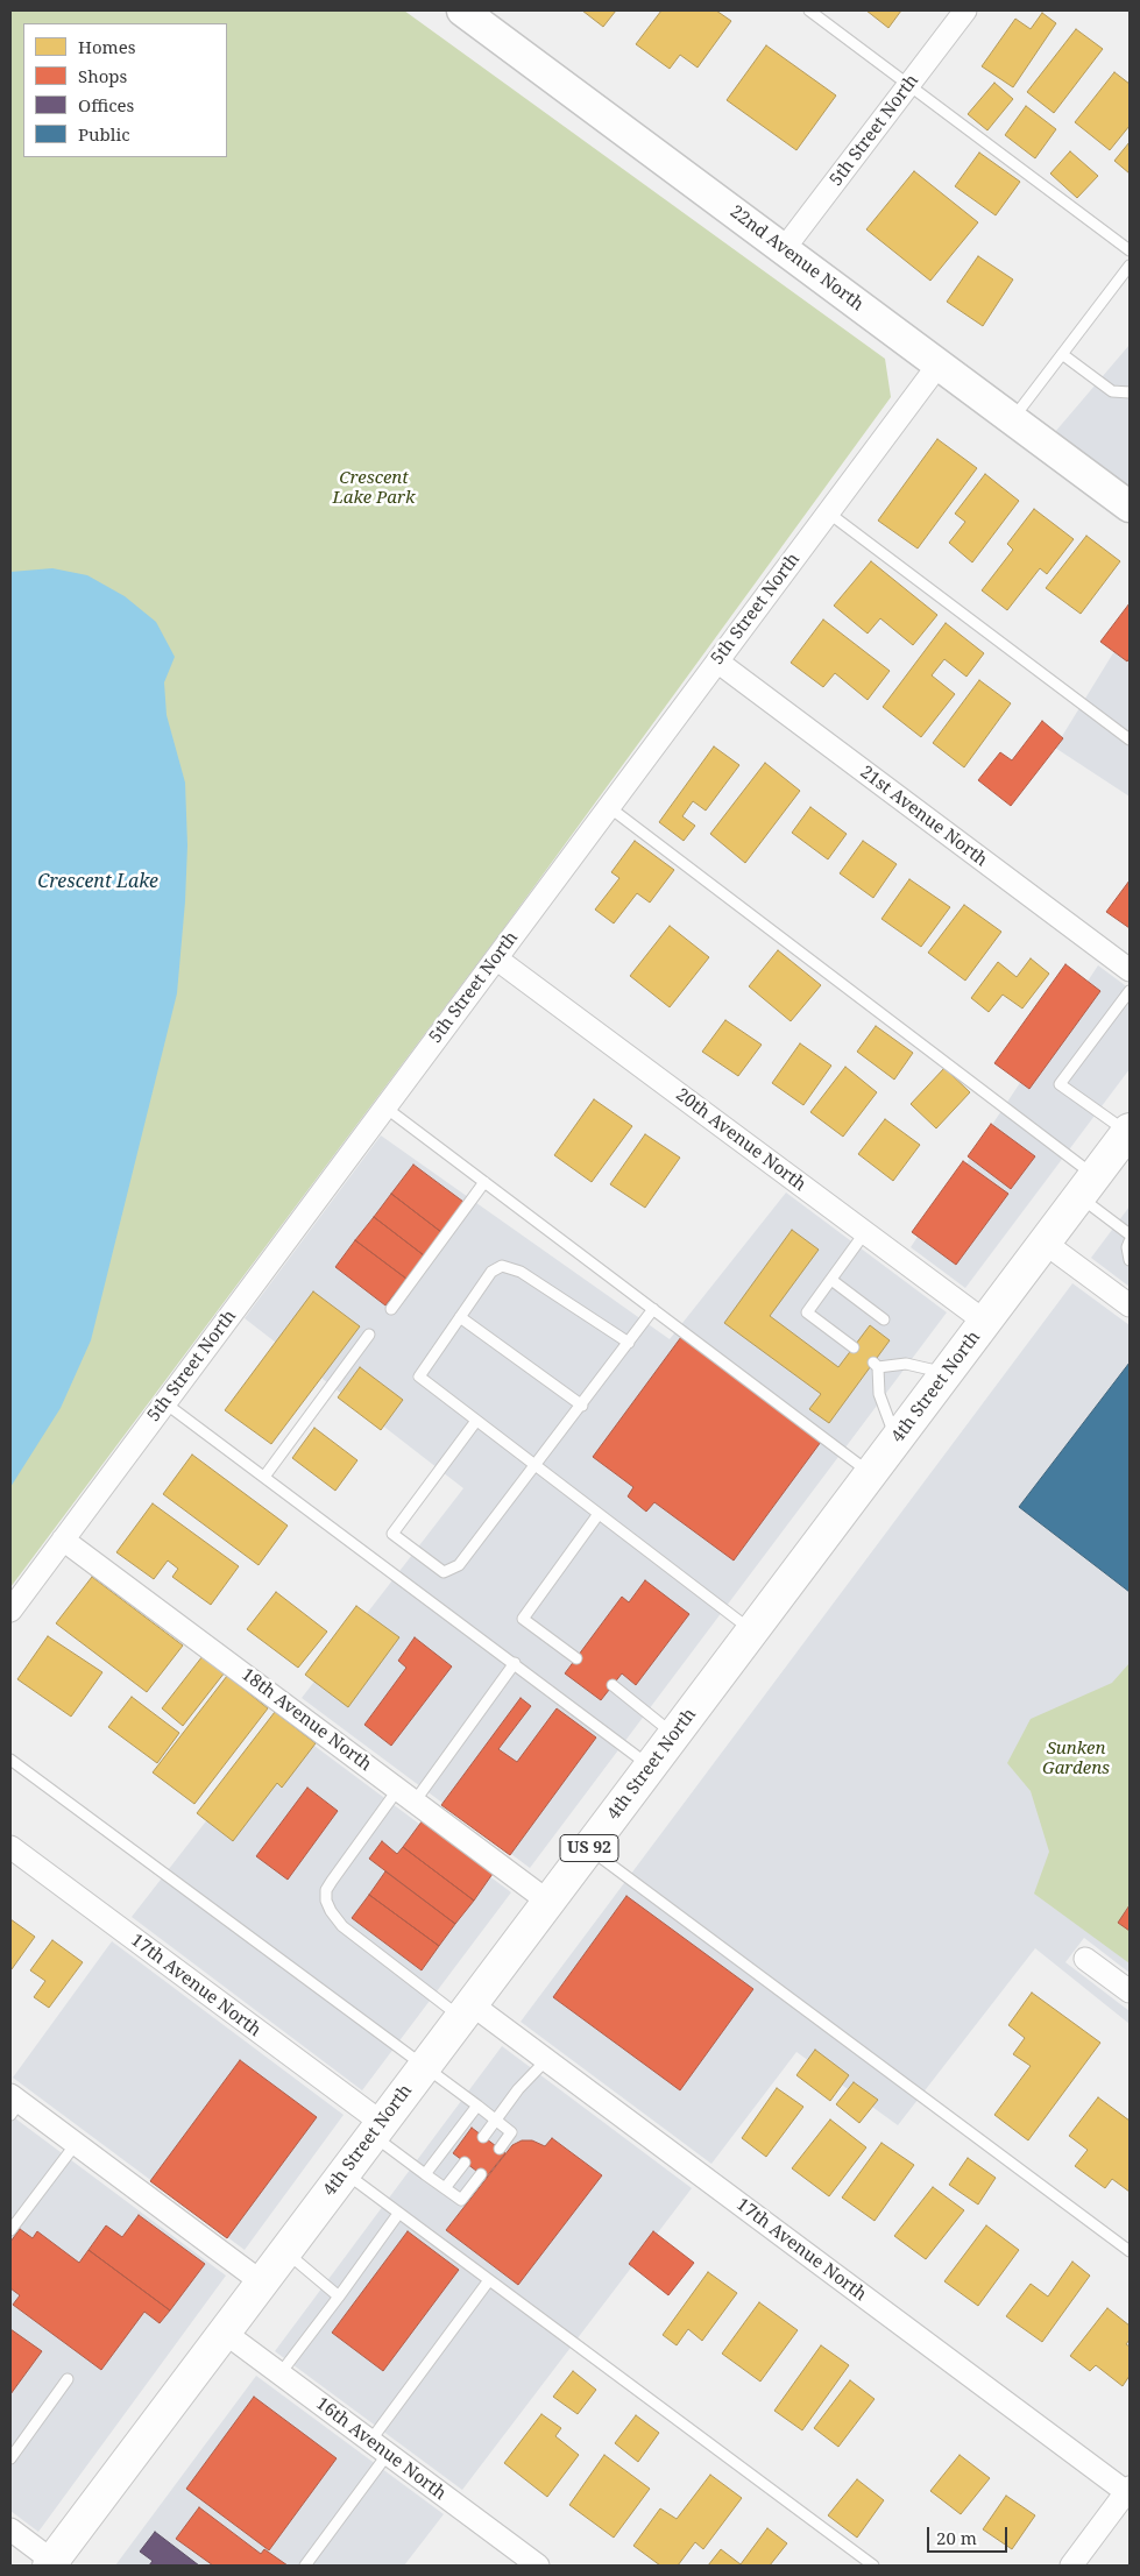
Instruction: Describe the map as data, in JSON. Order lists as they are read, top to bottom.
{
  "streets": {
    "main road": ["22nd Avenue North", "4th Street North", "US 92"],
    "street": [
      "5th Street North",
      "21st Avenue North",
      "20th Avenue North",
      "18th Avenue North",
      "17th Avenue North",
      "16th Avenue North"
    ]
  },
  "crossings": [
    ["5th Street North", "22nd Avenue North"],
    ["5th Street North", "21st Avenue North"],
    ["5th Street North", "20th Avenue North"],
    ["5th Street North", "18th Avenue North"],
    ["20th Avenue North", "4th Street North"],
    ["4th Street North", "18th Avenue North"],
    ["4th Street North", "17th Avenue North"],
    ["4th Street North", "16th Avenue North"]
  ],
  "water": ["Crescent Lake"],
  "parks": ["Crescent Lake Park", "Sunken Gardens"],
  "legend": [
    "Homes",
    "Shops",
    "Offices",
    "Public"
  ],
  "scale_bar": "20 m"
}
